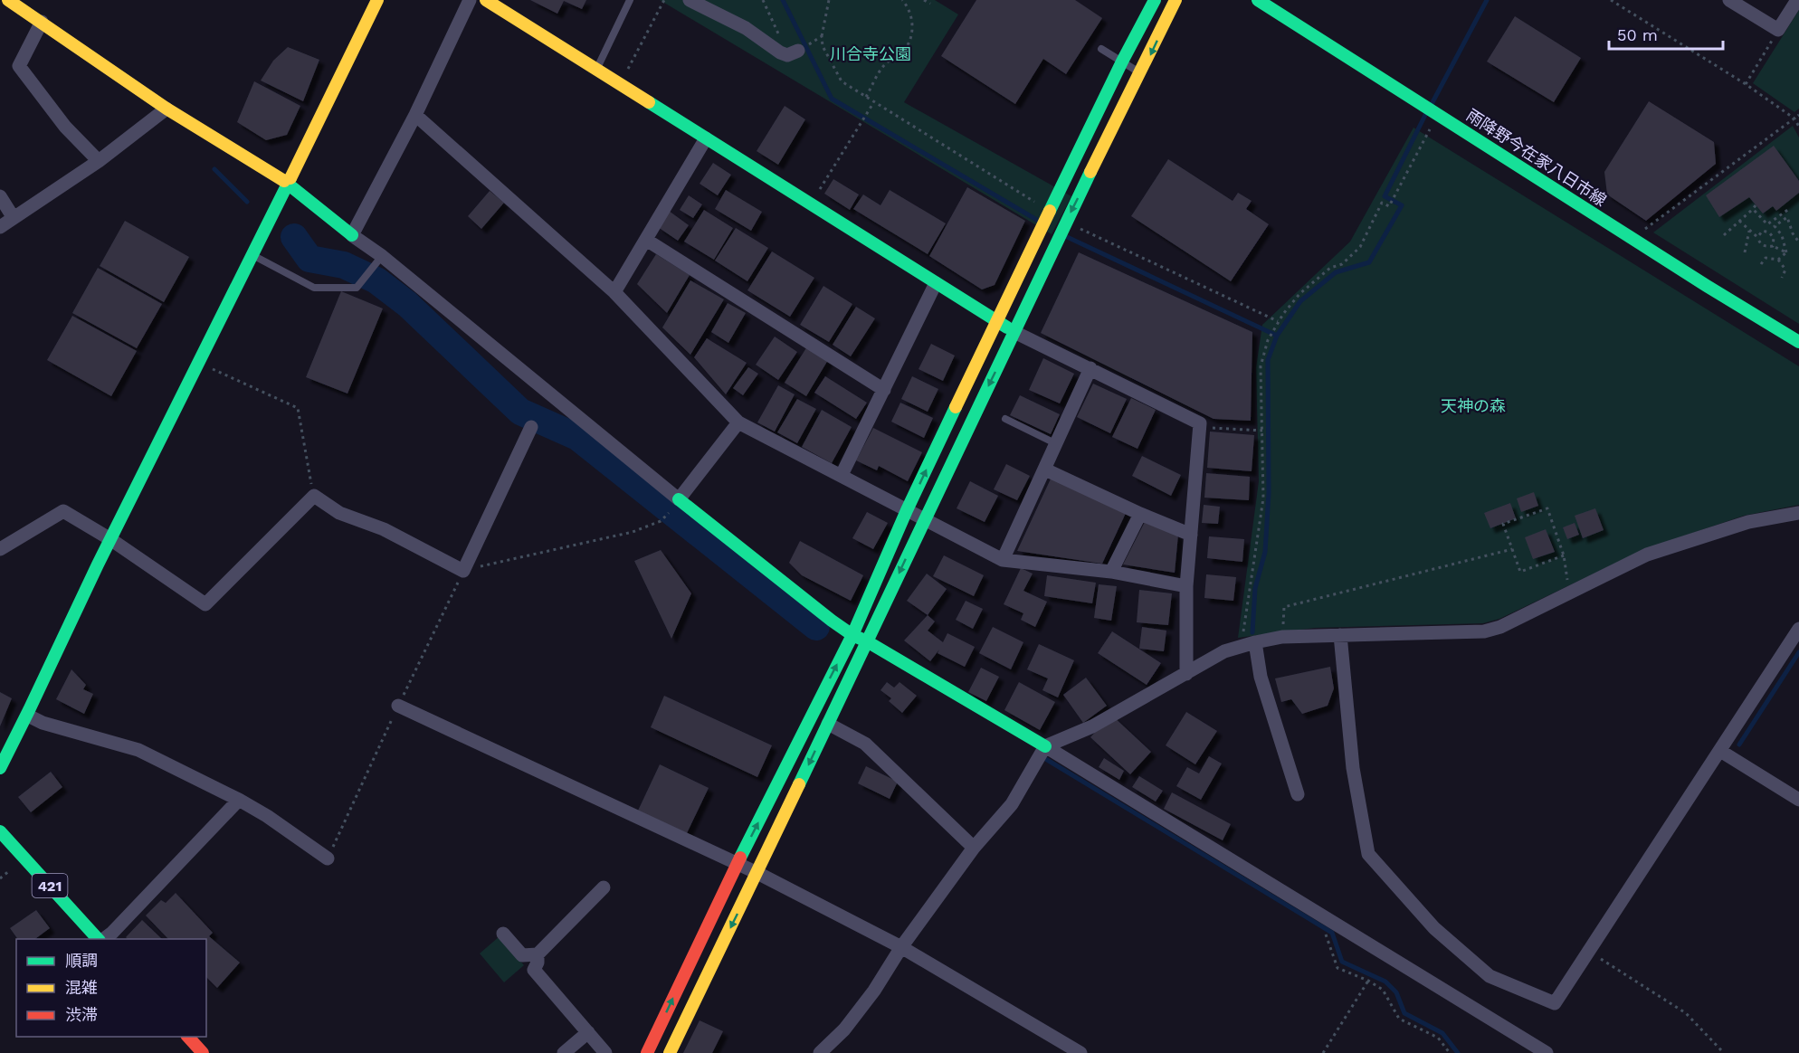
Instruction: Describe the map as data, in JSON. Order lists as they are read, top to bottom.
{
  "streets": {
    "main road": ["雨降野今在家八日市線", "421"]
  },
  "parks": ["川合寺公園", "天神の森"],
  "legend": ["順調", "混雑", "渋滞"],
  "scale_bar": "50 m"
}
